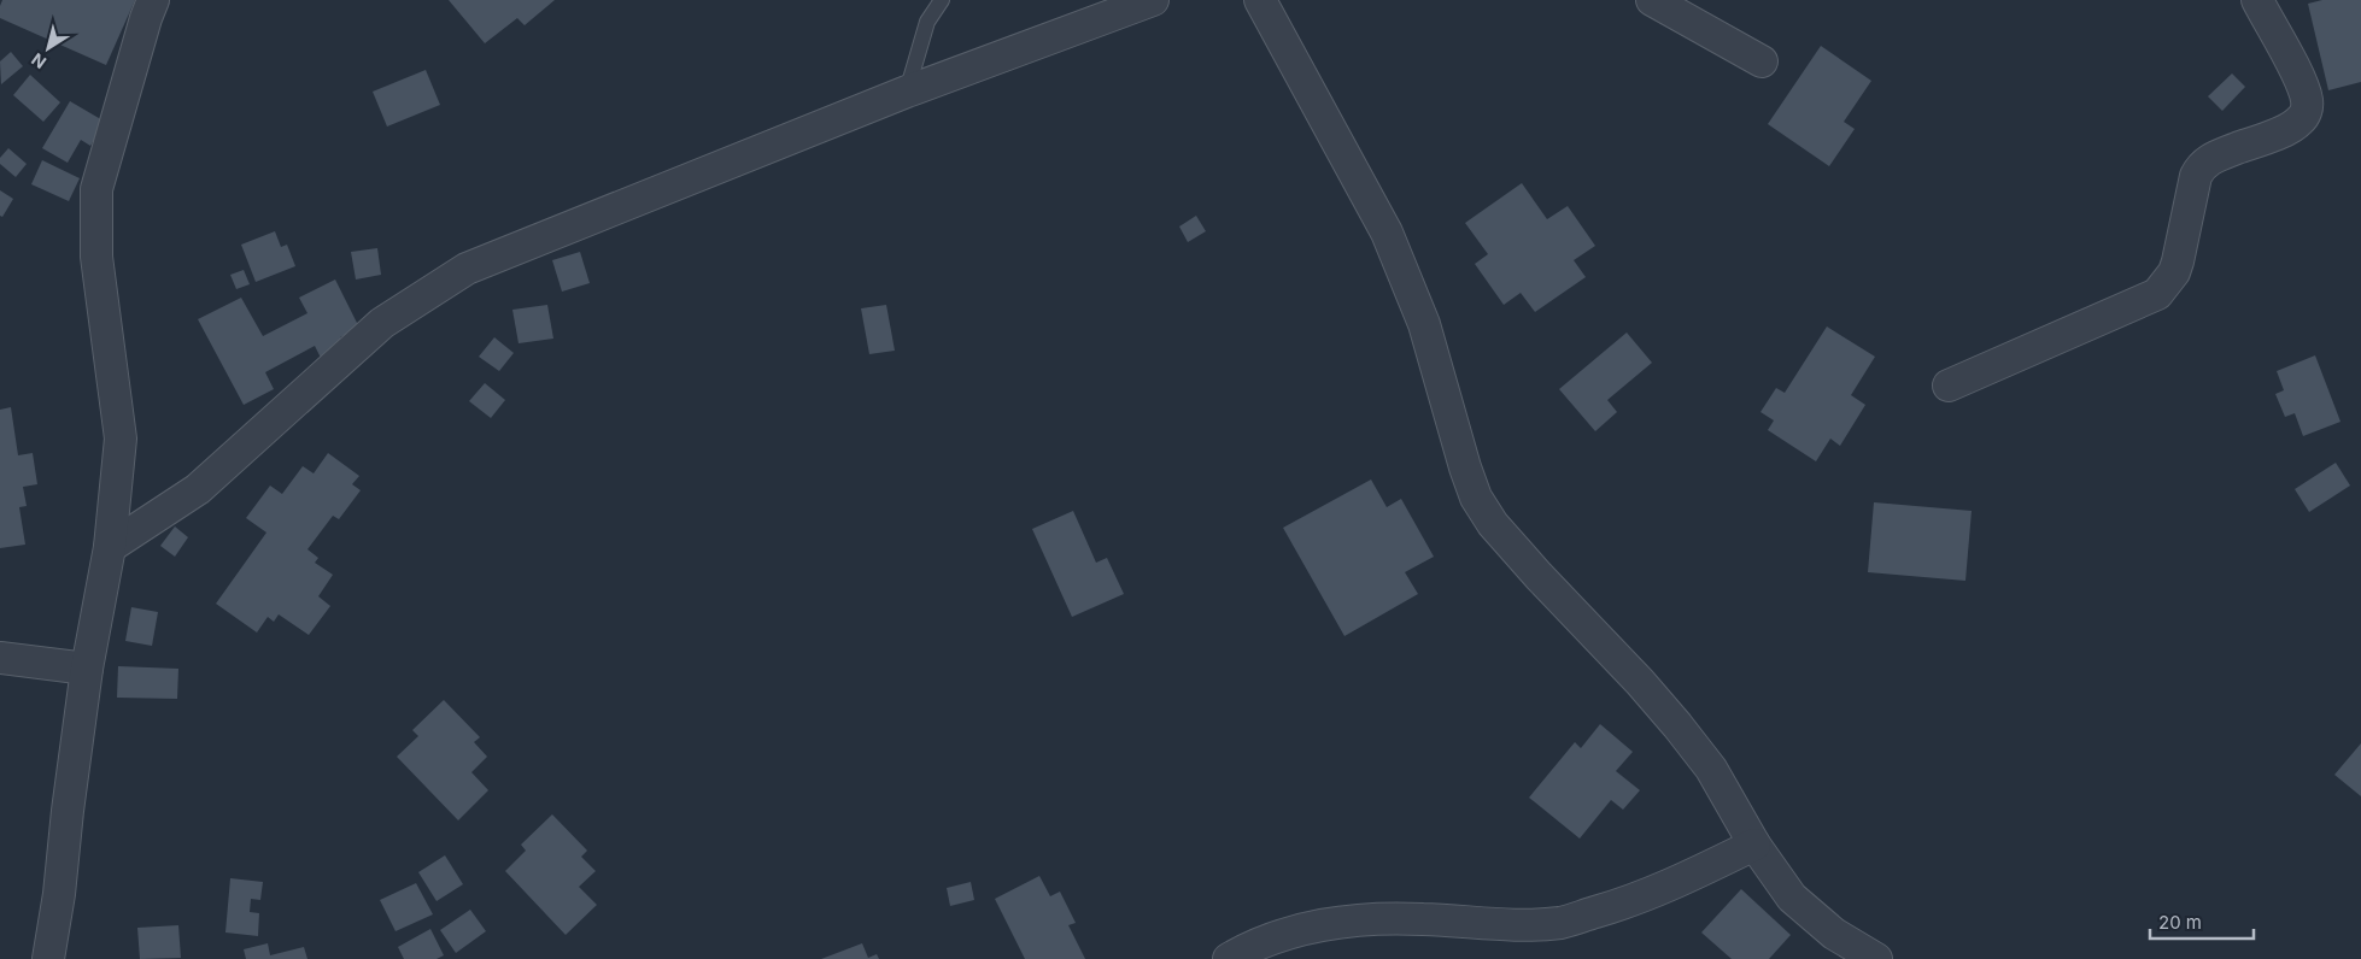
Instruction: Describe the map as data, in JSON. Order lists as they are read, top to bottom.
{
  "scale_bar": "20 m",
  "north": "bottom left"
}
